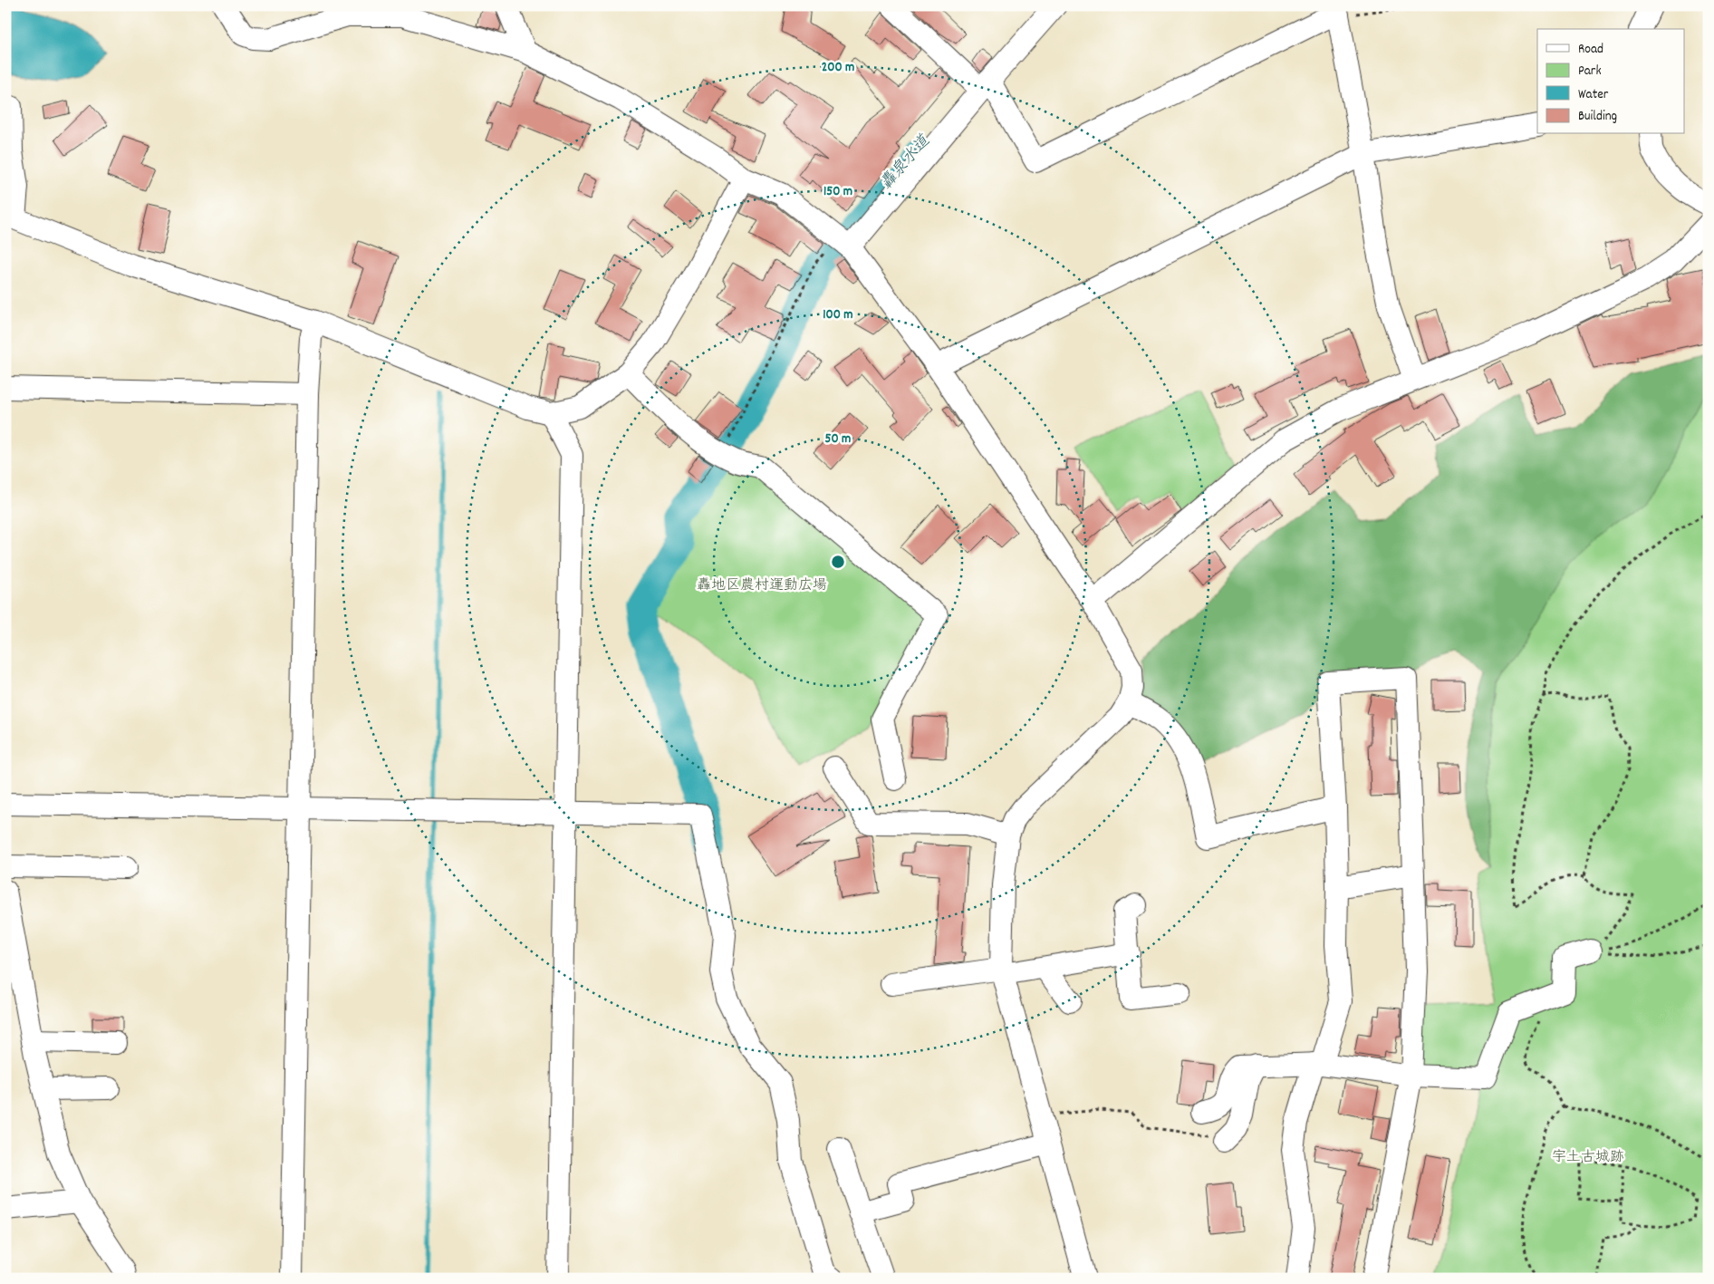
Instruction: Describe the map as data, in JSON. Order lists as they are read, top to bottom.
{
  "water": ["轟泉水道"],
  "parks": ["轟地区農村運動広場", "宇土古城跡"],
  "legend": [
    "Road",
    "Park",
    "Water",
    "Building"
  ],
  "rings": [
    "200 m",
    "150 m",
    "100 m",
    "50 m"
  ]
}
